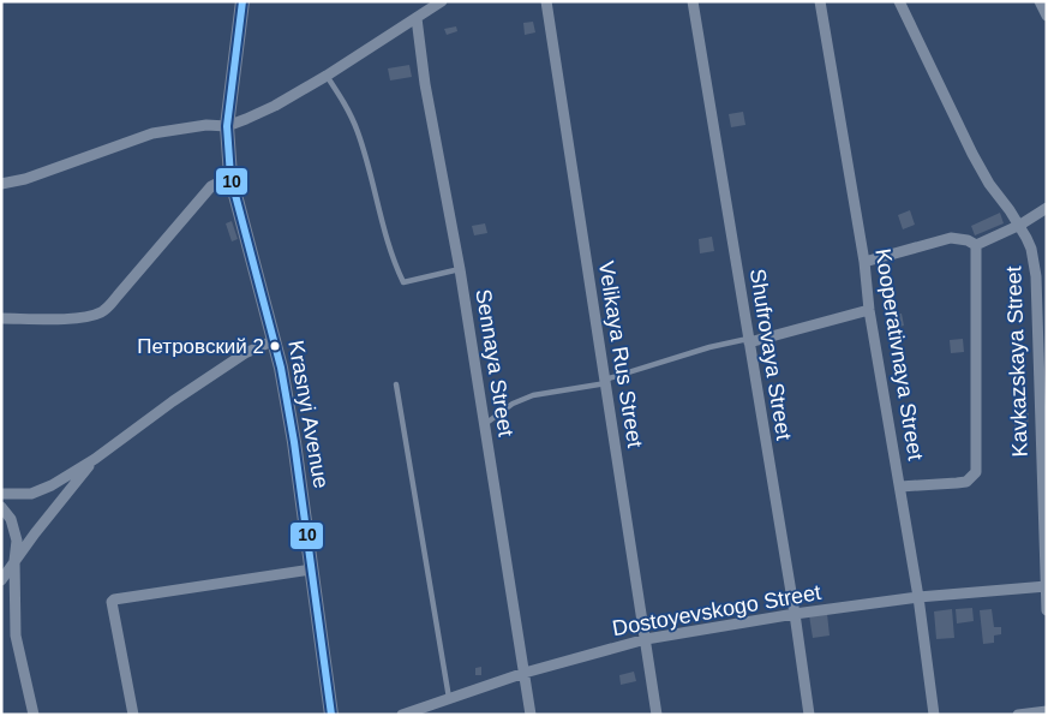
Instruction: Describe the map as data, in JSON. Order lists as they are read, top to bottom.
{
  "streets": {
    "street": [
      "Velikaya Rus Street",
      "Shufrovaya Street",
      "Kooperativnaya Street",
      "Kavkazskaya Street",
      "Sennaya Street",
      "Krasnyi Avenue",
      "Dostoyevskogo Street"
    ]
  },
  "crossings": [
    ["Velikaya Rus Street", "Dostoyevskogo Street"],
    ["Shufrovaya Street", "Dostoyevskogo Street"],
    ["Kooperativnaya Street", "Dostoyevskogo Street"],
    ["Kavkazskaya Street", "Dostoyevskogo Street"],
    ["Sennaya Street", "Dostoyevskogo Street"]
  ],
  "places": ["Петровский 2"],
  "lines": ["transit line 10"]
}
